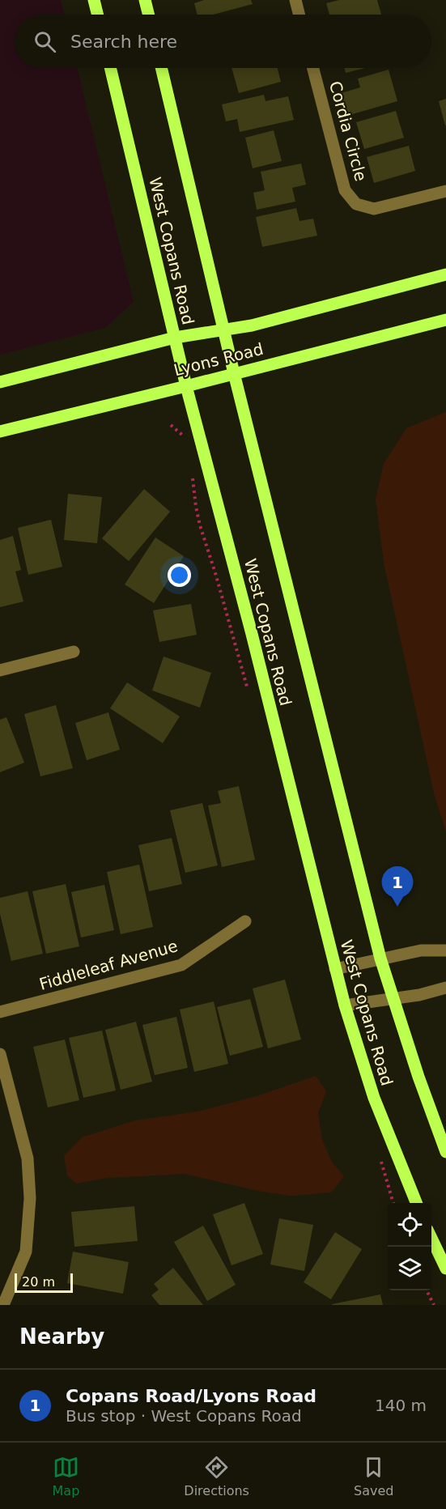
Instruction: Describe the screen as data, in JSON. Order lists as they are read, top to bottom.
{
  "streets": {
    "main road": ["West Copans Road", "Lyons Road"],
    "street": ["Cordia Circle", "Fiddleleaf Avenue"]
  },
  "crossings": [
    ["West Copans Road", "Lyons Road"]
  ],
  "scale_bar": "20 m",
  "page": {
    "search": "Search here",
    "pins": "1",
    "scale": "20 m",
    "heading": "Nearby",
    "list": [
      {
        "mark": "1",
        "name": "Copans Road/Lyons Road",
        "note": "Bus stop · West Copans Road",
        "value": "140 m"
      }
    ],
    "nav": ["Map", "Directions", "Saved"]
  }
}
